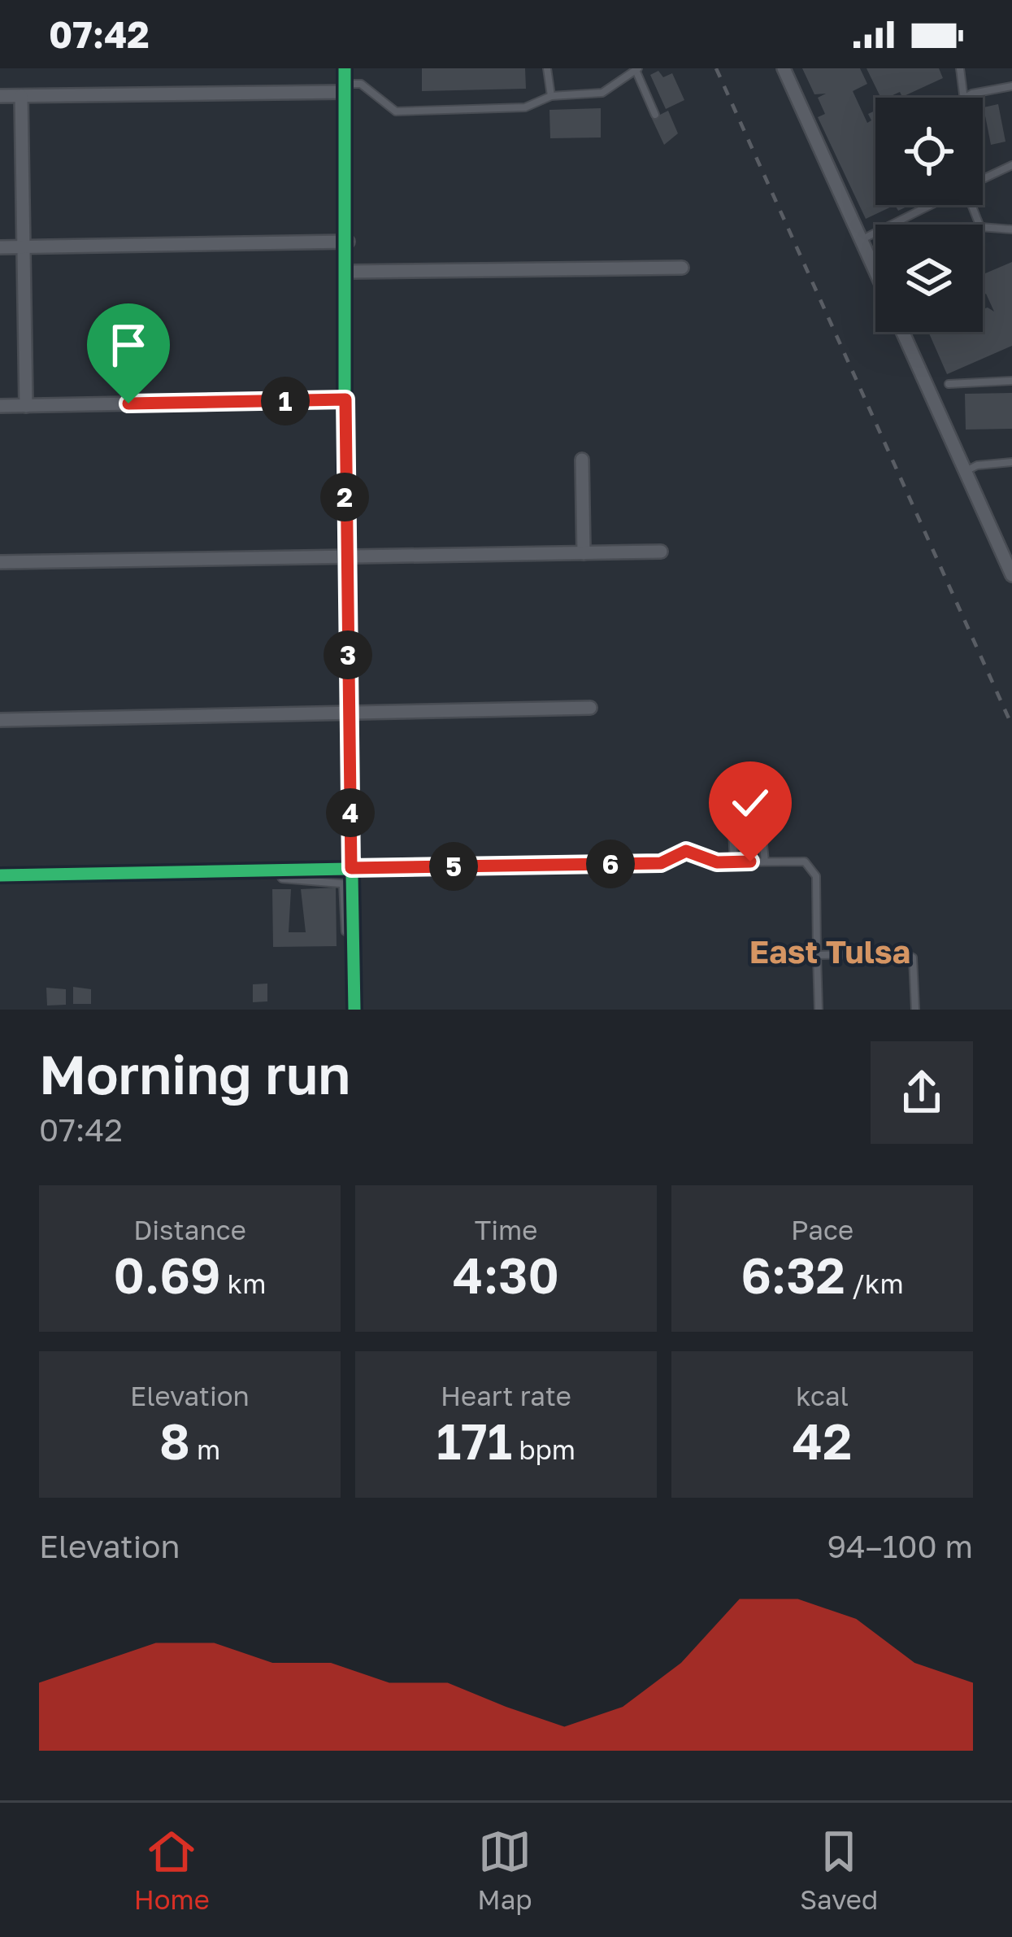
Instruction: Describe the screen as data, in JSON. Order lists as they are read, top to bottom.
{
  "districts": ["East Tulsa"],
  "page": {
    "status": "07:42",
    "pins": [
      "1",
      "2",
      "3",
      "4",
      "6",
      "5"
    ],
    "heading": ["Morning run", "07:42"],
    "stats": [
      ["Distance", "0.69 km"],
      ["Time", "4:30"],
      ["Pace", "6:32 /km"],
      ["Elevation", "8 m"],
      ["Heart rate", "171 bpm"],
      ["kcal", "42"]
    ],
    "chart": ["Elevation", "94–100 m"],
    "tabs": ["Home", "Map", "Saved"]
  }
}
